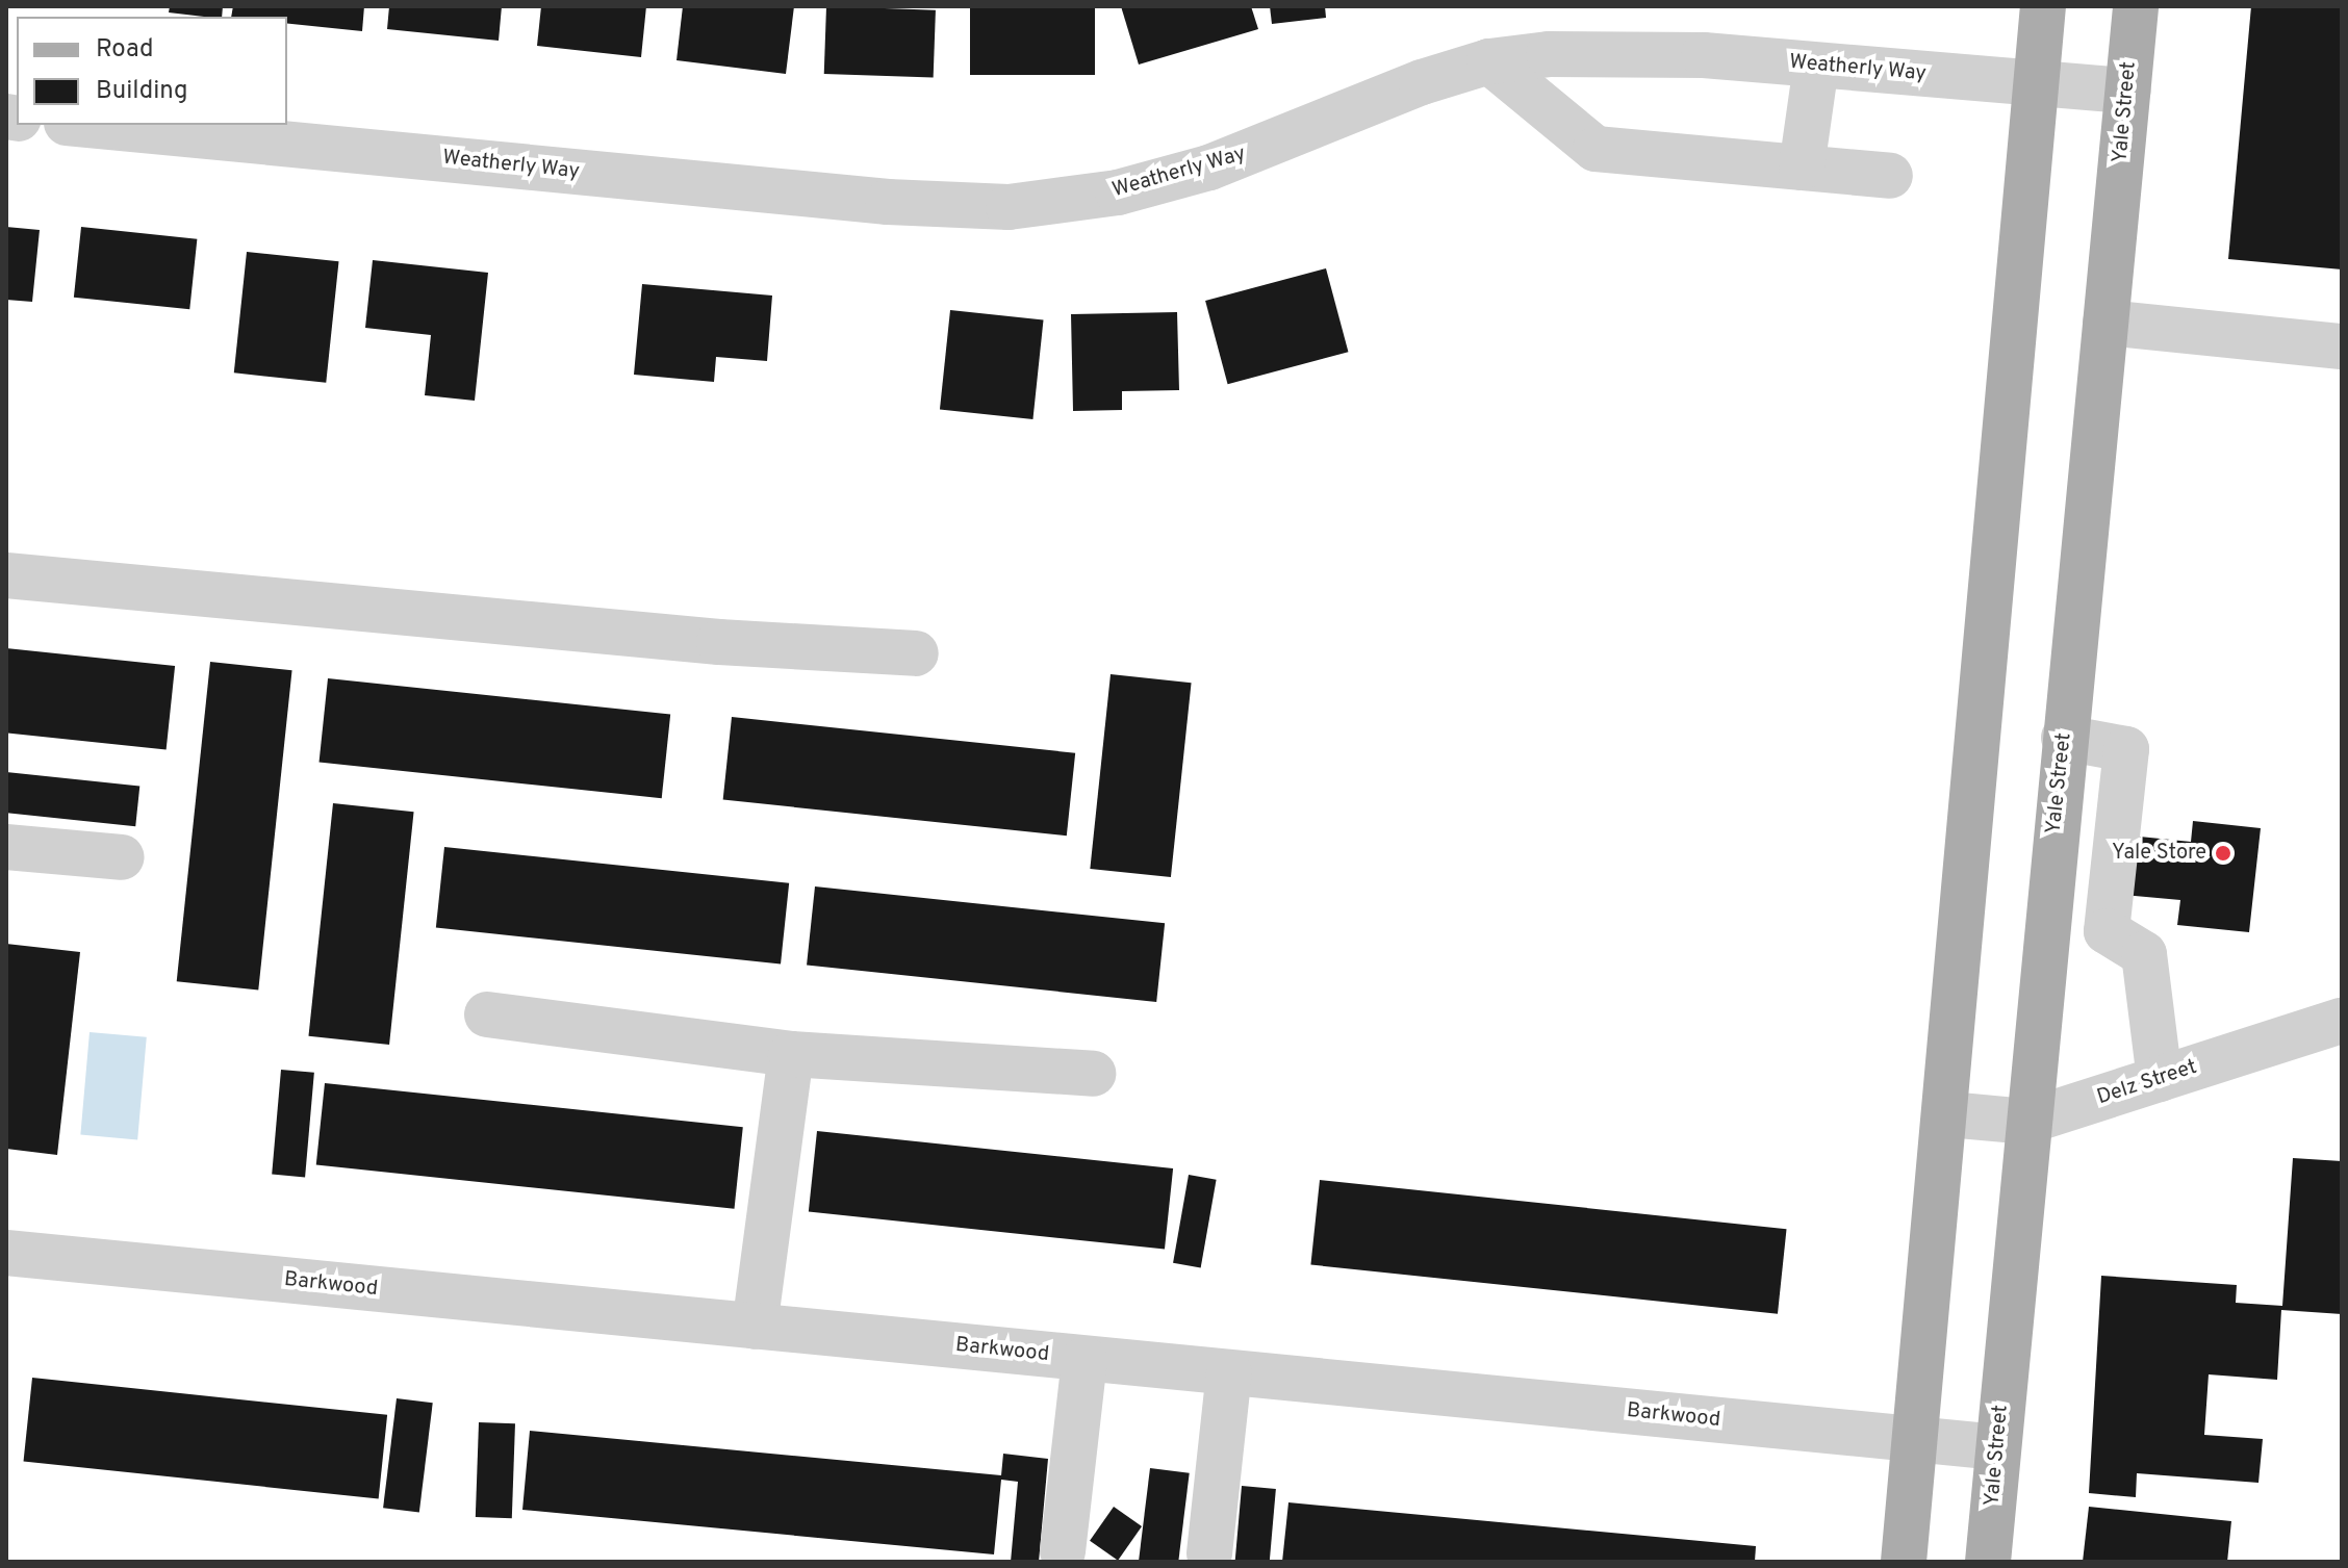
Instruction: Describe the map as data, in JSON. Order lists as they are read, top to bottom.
{
  "streets": {
    "main road": ["Yale Street"],
    "street": ["Weatherly Way", "Delz Street", "Barkwood"]
  },
  "crossings": [
    ["Weatherly Way", "Yale Street"],
    ["Yale Street", "Delz Street"],
    ["Yale Street", "Barkwood"]
  ],
  "places": ["Yale Store"],
  "legend": ["Road", "Building"]
}
